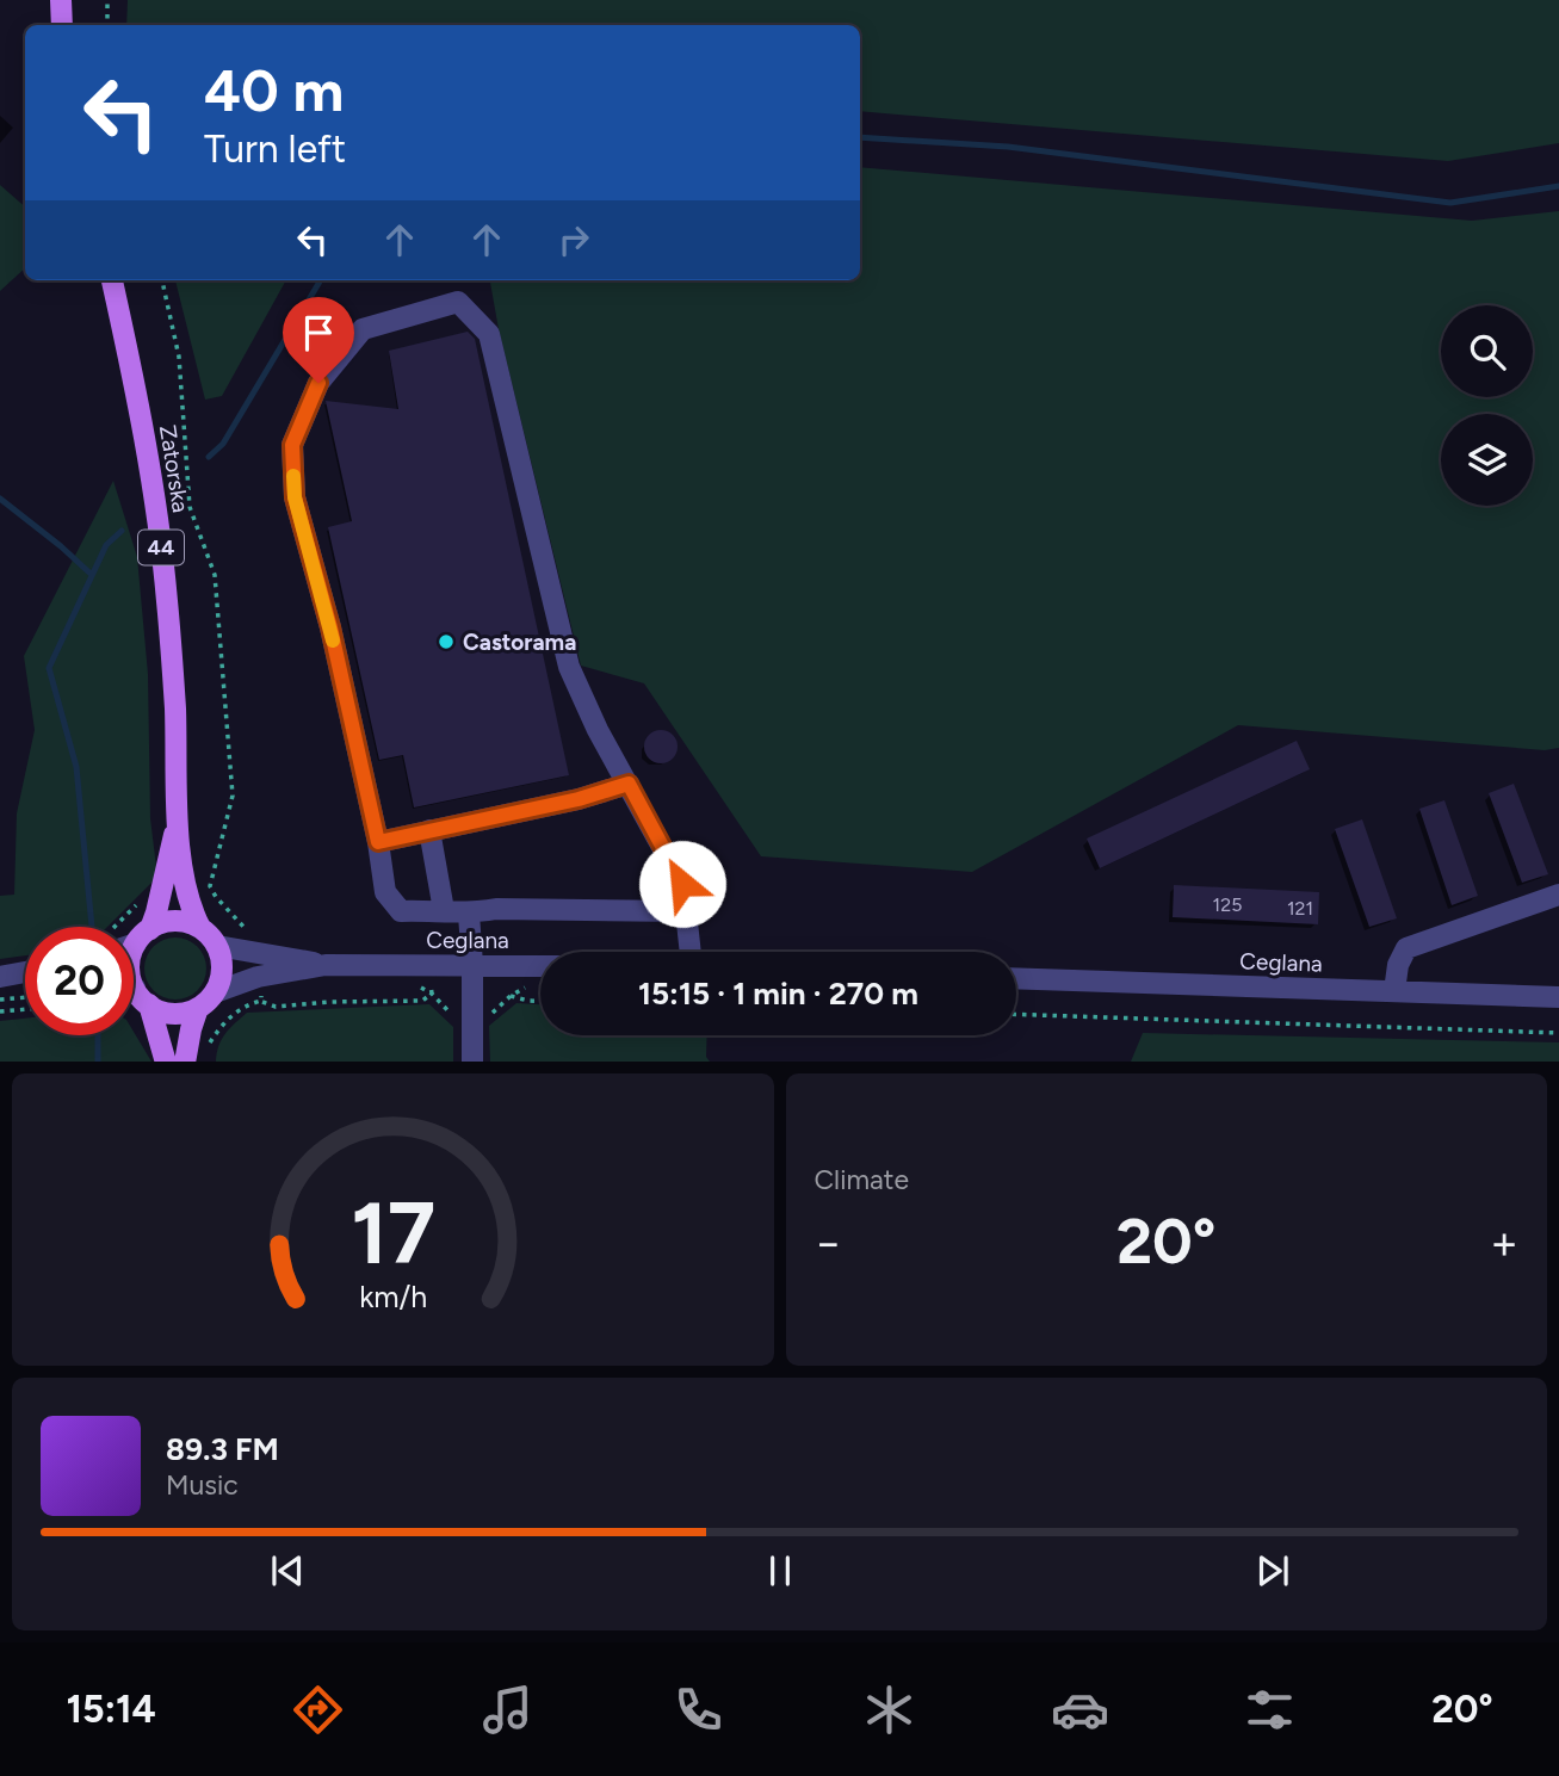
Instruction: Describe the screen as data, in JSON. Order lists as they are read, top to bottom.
{
  "streets": {
    "main road": ["Zatorska", "44"],
    "street": ["Ceglana"]
  },
  "crossings": [
    ["Zatorska", "44"],
    ["44", "Ceglana"]
  ],
  "places": ["Castorama"],
  "house_numbers": ["125", "121"],
  "page": {
    "turn": ["40 m", "Turn left"],
    "limit": "20",
    "trip": "15:15 · 1 min · 270 m",
    "tile": "Climate",
    "heat": ["−", "20°", "+"],
    "song": ["89.3 FM", "Music"],
    "tabs": ["15:14", "20°"],
    "gauge": ["17", "km/h"]
  }
}
